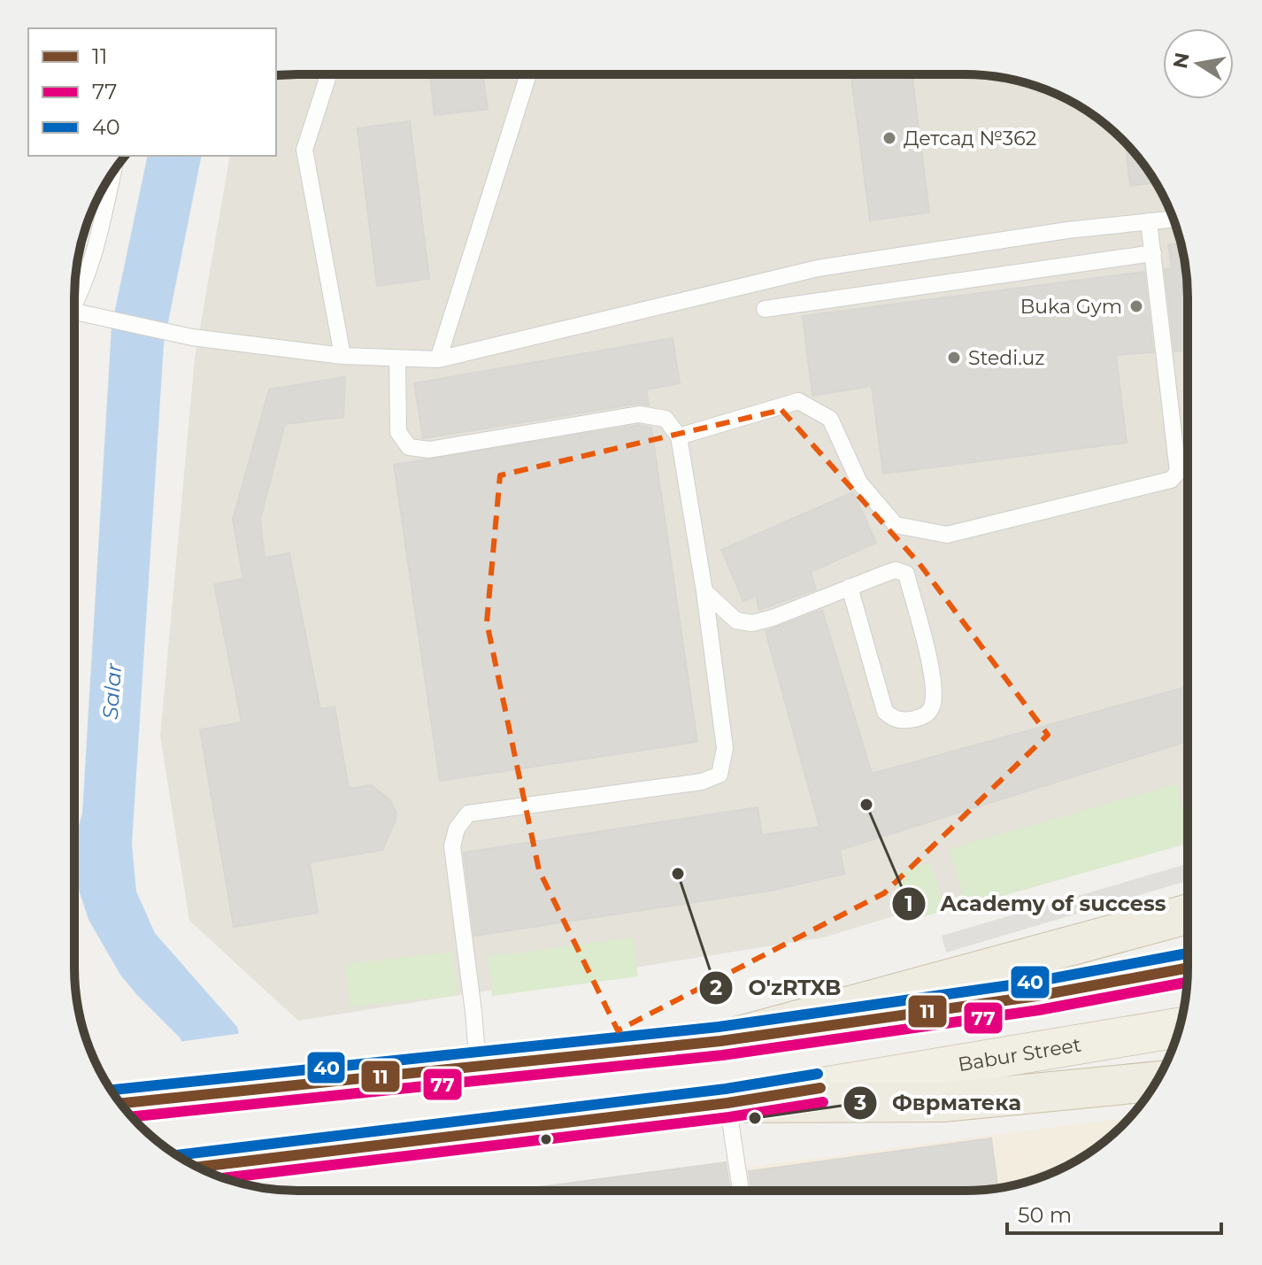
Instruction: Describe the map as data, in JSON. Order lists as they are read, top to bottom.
{
  "streets": {
    "main road": ["Babur Street"]
  },
  "water": ["Salar"],
  "places": [
    "Детсад №362",
    "Buka Gym",
    "Stedi.uz",
    "Academy of success",
    "O'zRTXB",
    "Фврматека"
  ],
  "lines": ["transit line 40", "transit line 11", "transit line 77"],
  "legend": ["11", "77", "40"],
  "scale_bar": "50 m",
  "north": "left"
}
